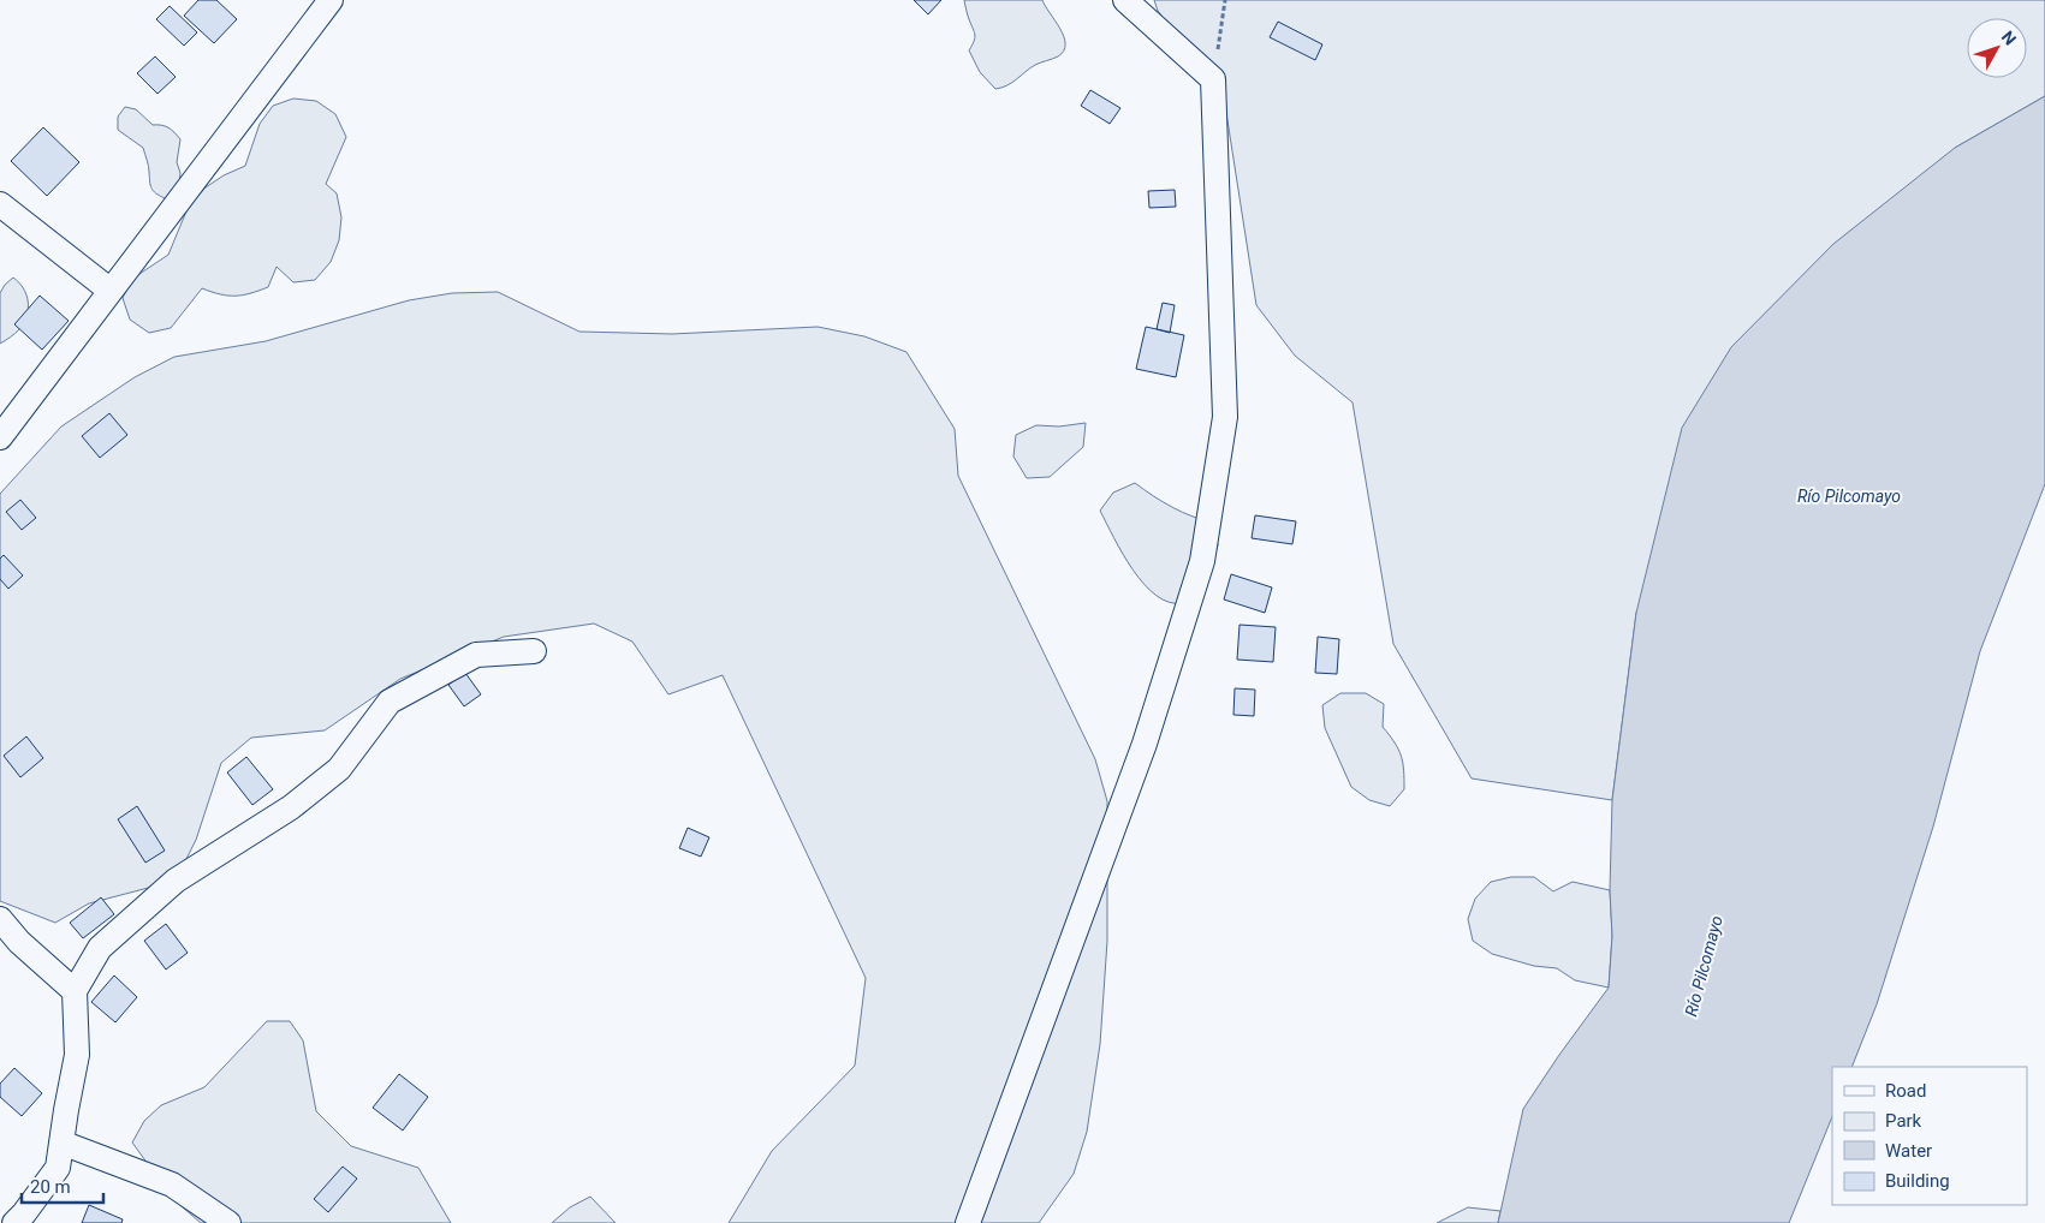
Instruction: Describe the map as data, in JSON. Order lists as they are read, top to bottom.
{
  "water": ["Río Pilcomayo"],
  "legend": [
    "Road",
    "Park",
    "Water",
    "Building"
  ],
  "scale_bar": "20 m",
  "north": "top right"
}
